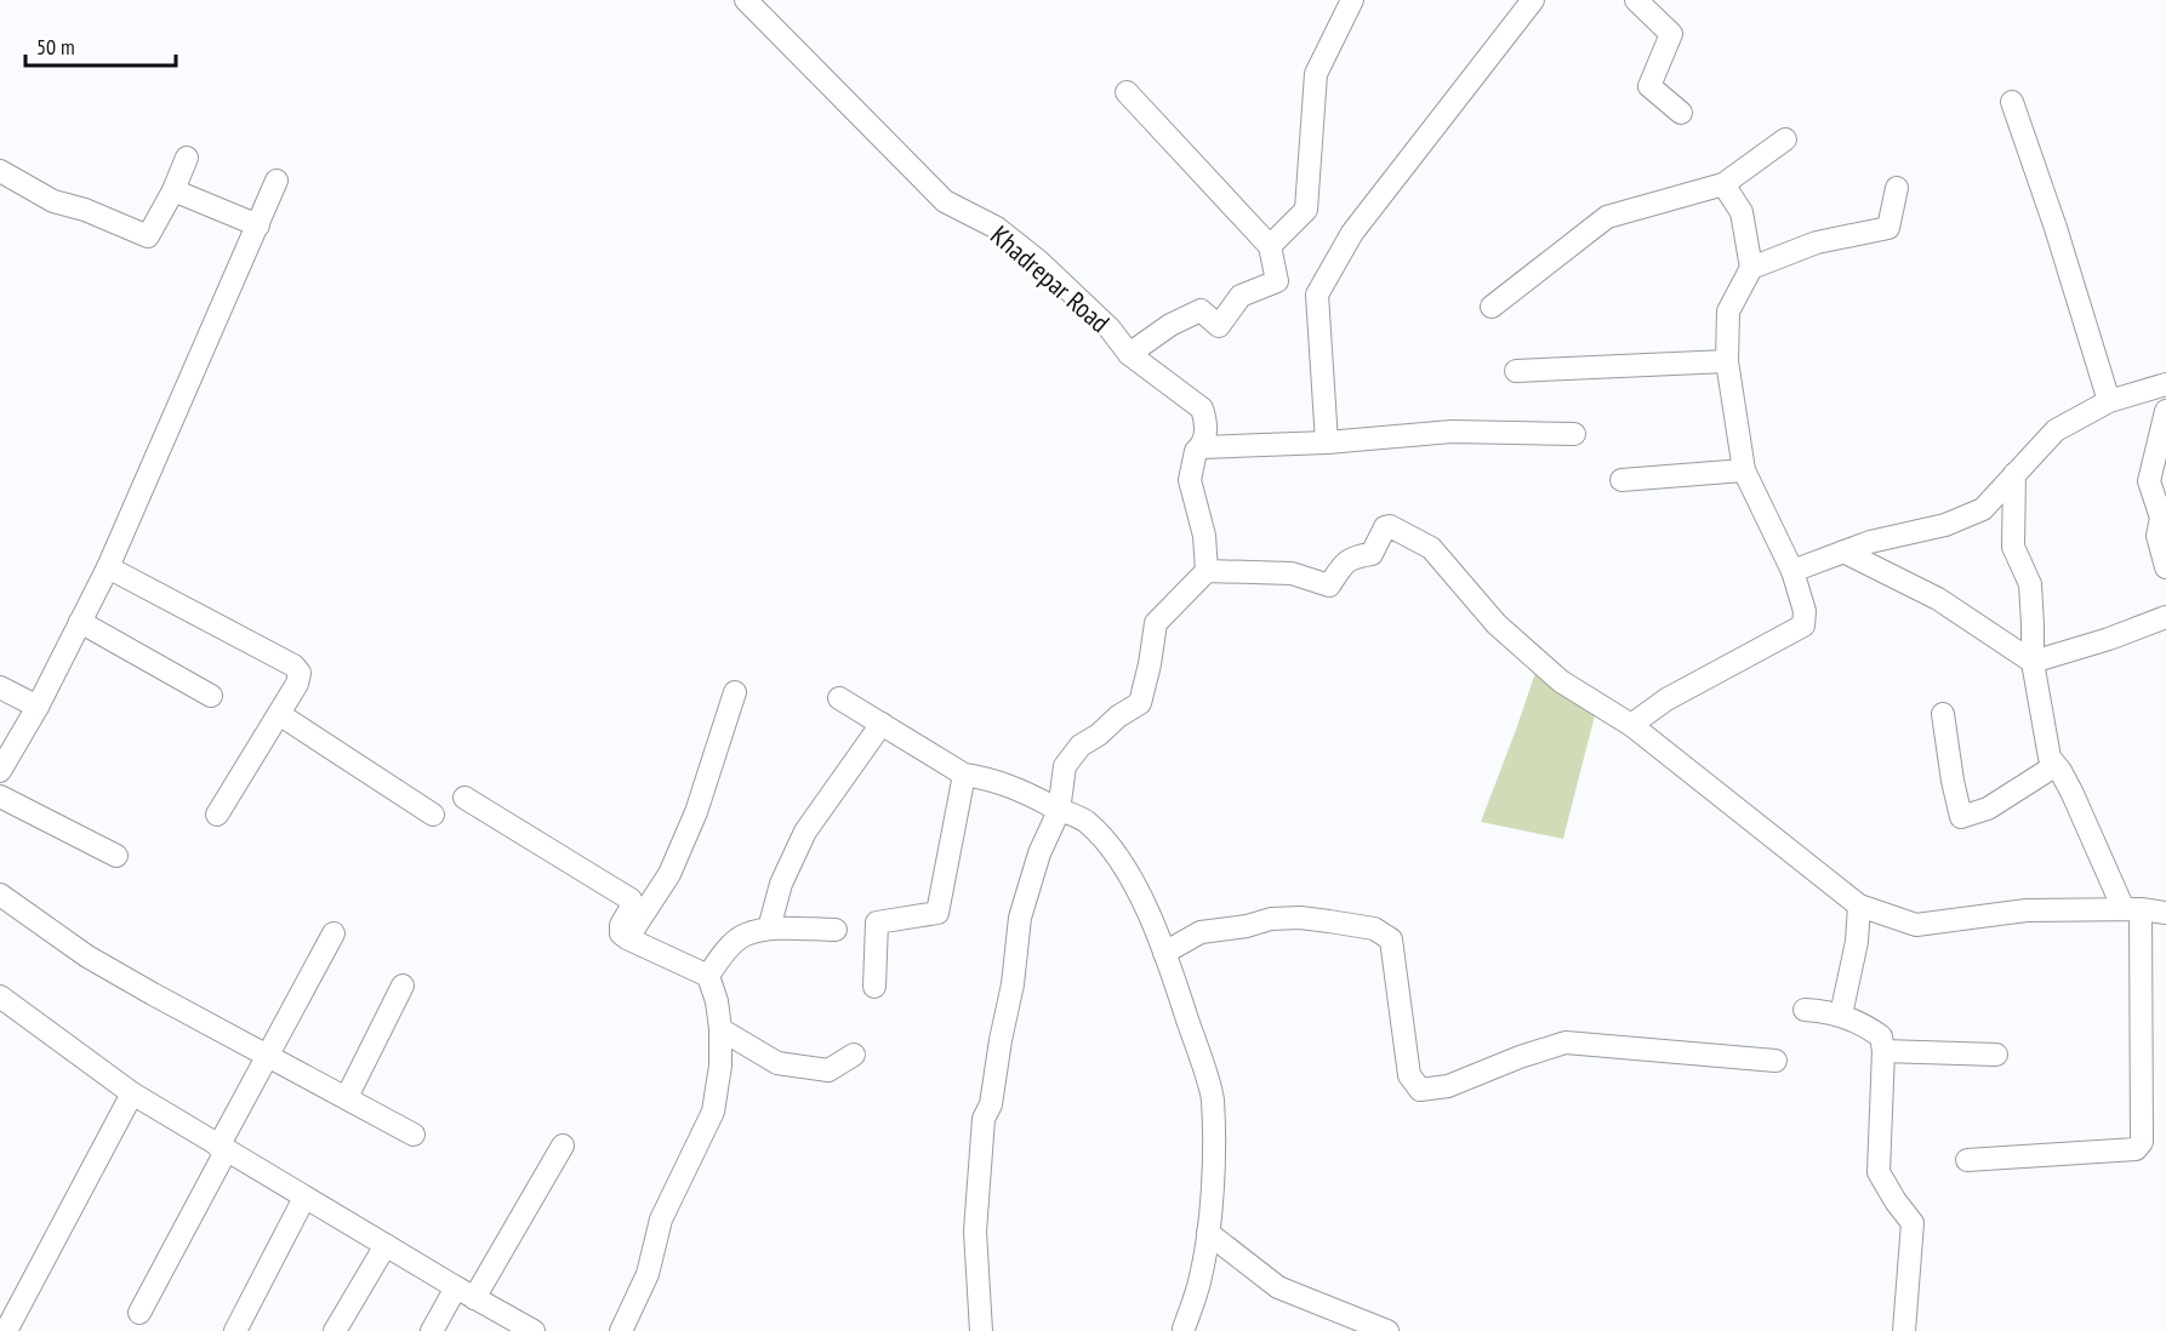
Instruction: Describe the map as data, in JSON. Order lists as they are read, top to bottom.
{
  "streets": {
    "street": ["Khadrepar Road"]
  },
  "scale_bar": "50 m"
}
